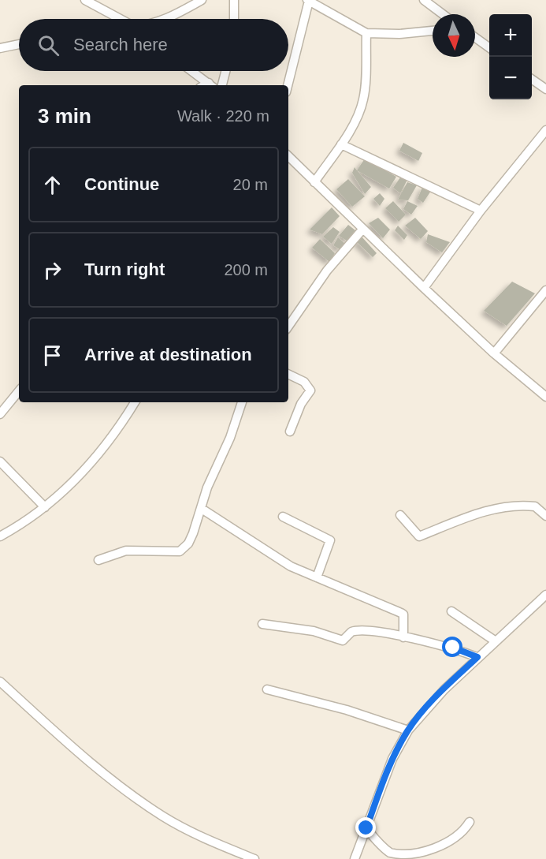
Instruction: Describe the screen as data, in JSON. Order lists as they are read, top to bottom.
{
  "north": "bottom",
  "page": {
    "map_buttons": ["+", "−"],
    "search": "Search here",
    "heading": ["3 min", "Walk · 220 m"],
    "list": [
      ["Continue", "20 m"],
      ["Turn right", "200 m"],
      "Arrive at destination"
    ]
  }
}
